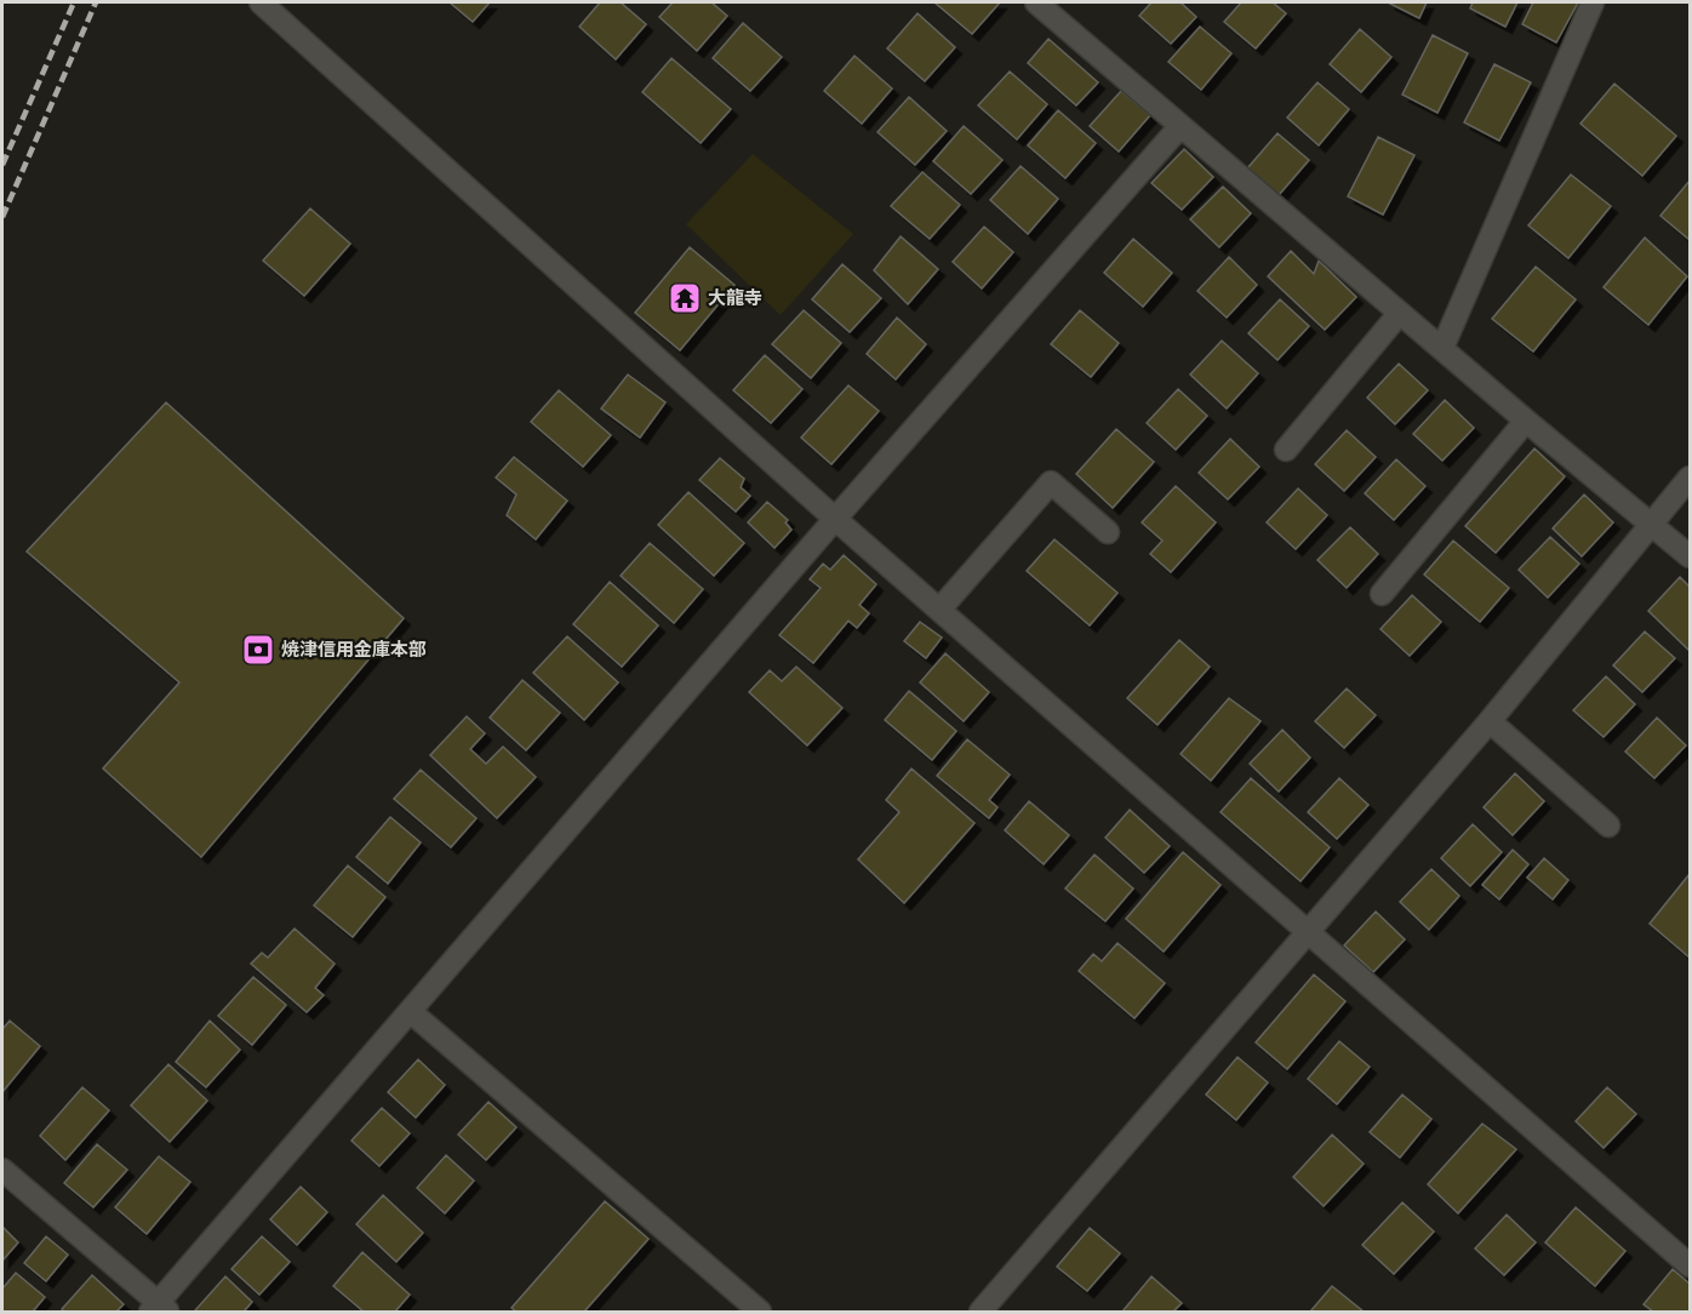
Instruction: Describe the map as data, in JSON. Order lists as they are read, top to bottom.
{
  "places": {
    "temple": ["大龍寺"],
    "bank": ["焼津信用金庫本部"]
  }
}
